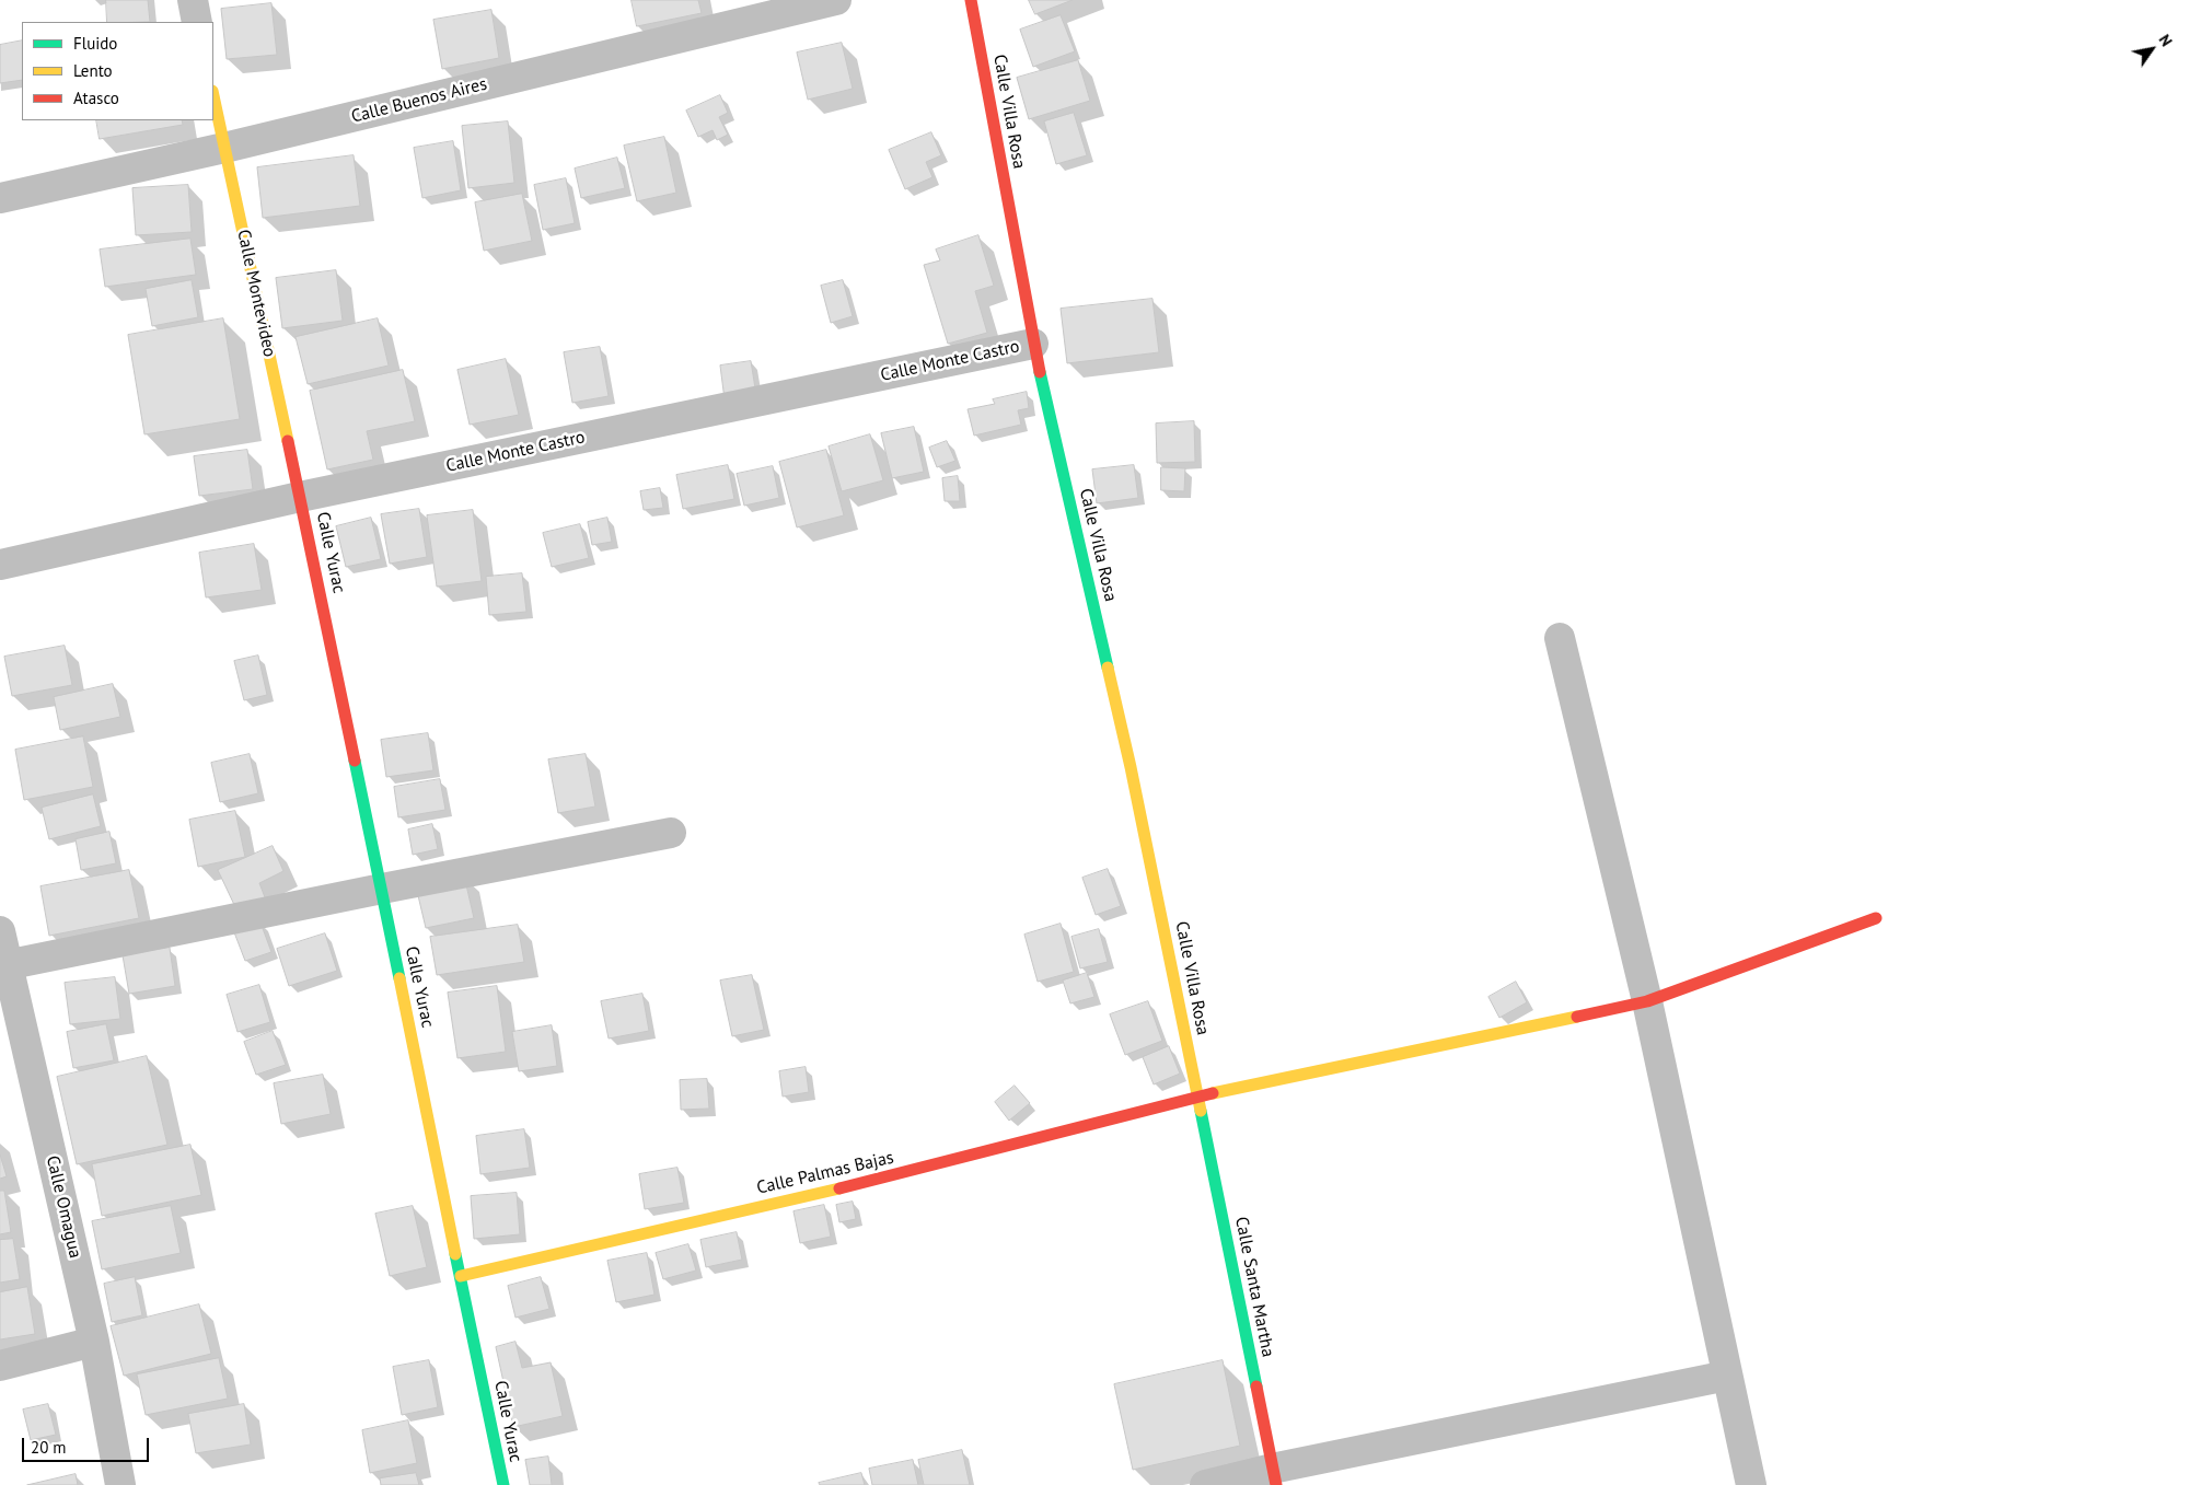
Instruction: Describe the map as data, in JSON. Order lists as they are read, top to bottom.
{
  "streets": {
    "street": [
      "Calle Buenos Aires",
      "Calle Villa Rosa",
      "Calle Montevideo",
      "Calle Monte Castro",
      "Calle Yurac",
      "Calle Palmas Bajas",
      "Calle Omagua",
      "Calle Santa Martha"
    ]
  },
  "crossings": [
    ["Calle Buenos Aires", "Calle Montevideo"],
    ["Calle Villa Rosa", "Calle Monte Castro"],
    ["Calle Villa Rosa", "Calle Palmas Bajas"],
    ["Calle Villa Rosa", "Calle Santa Martha"],
    ["Calle Montevideo", "Calle Monte Castro"],
    ["Calle Montevideo", "Calle Yurac"],
    ["Calle Monte Castro", "Calle Yurac"],
    ["Calle Yurac", "Calle Palmas Bajas"],
    ["Calle Palmas Bajas", "Calle Santa Martha"]
  ],
  "legend": ["Fluido", "Lento", "Atasco"],
  "scale_bar": "20 m",
  "north": "top right"
}
